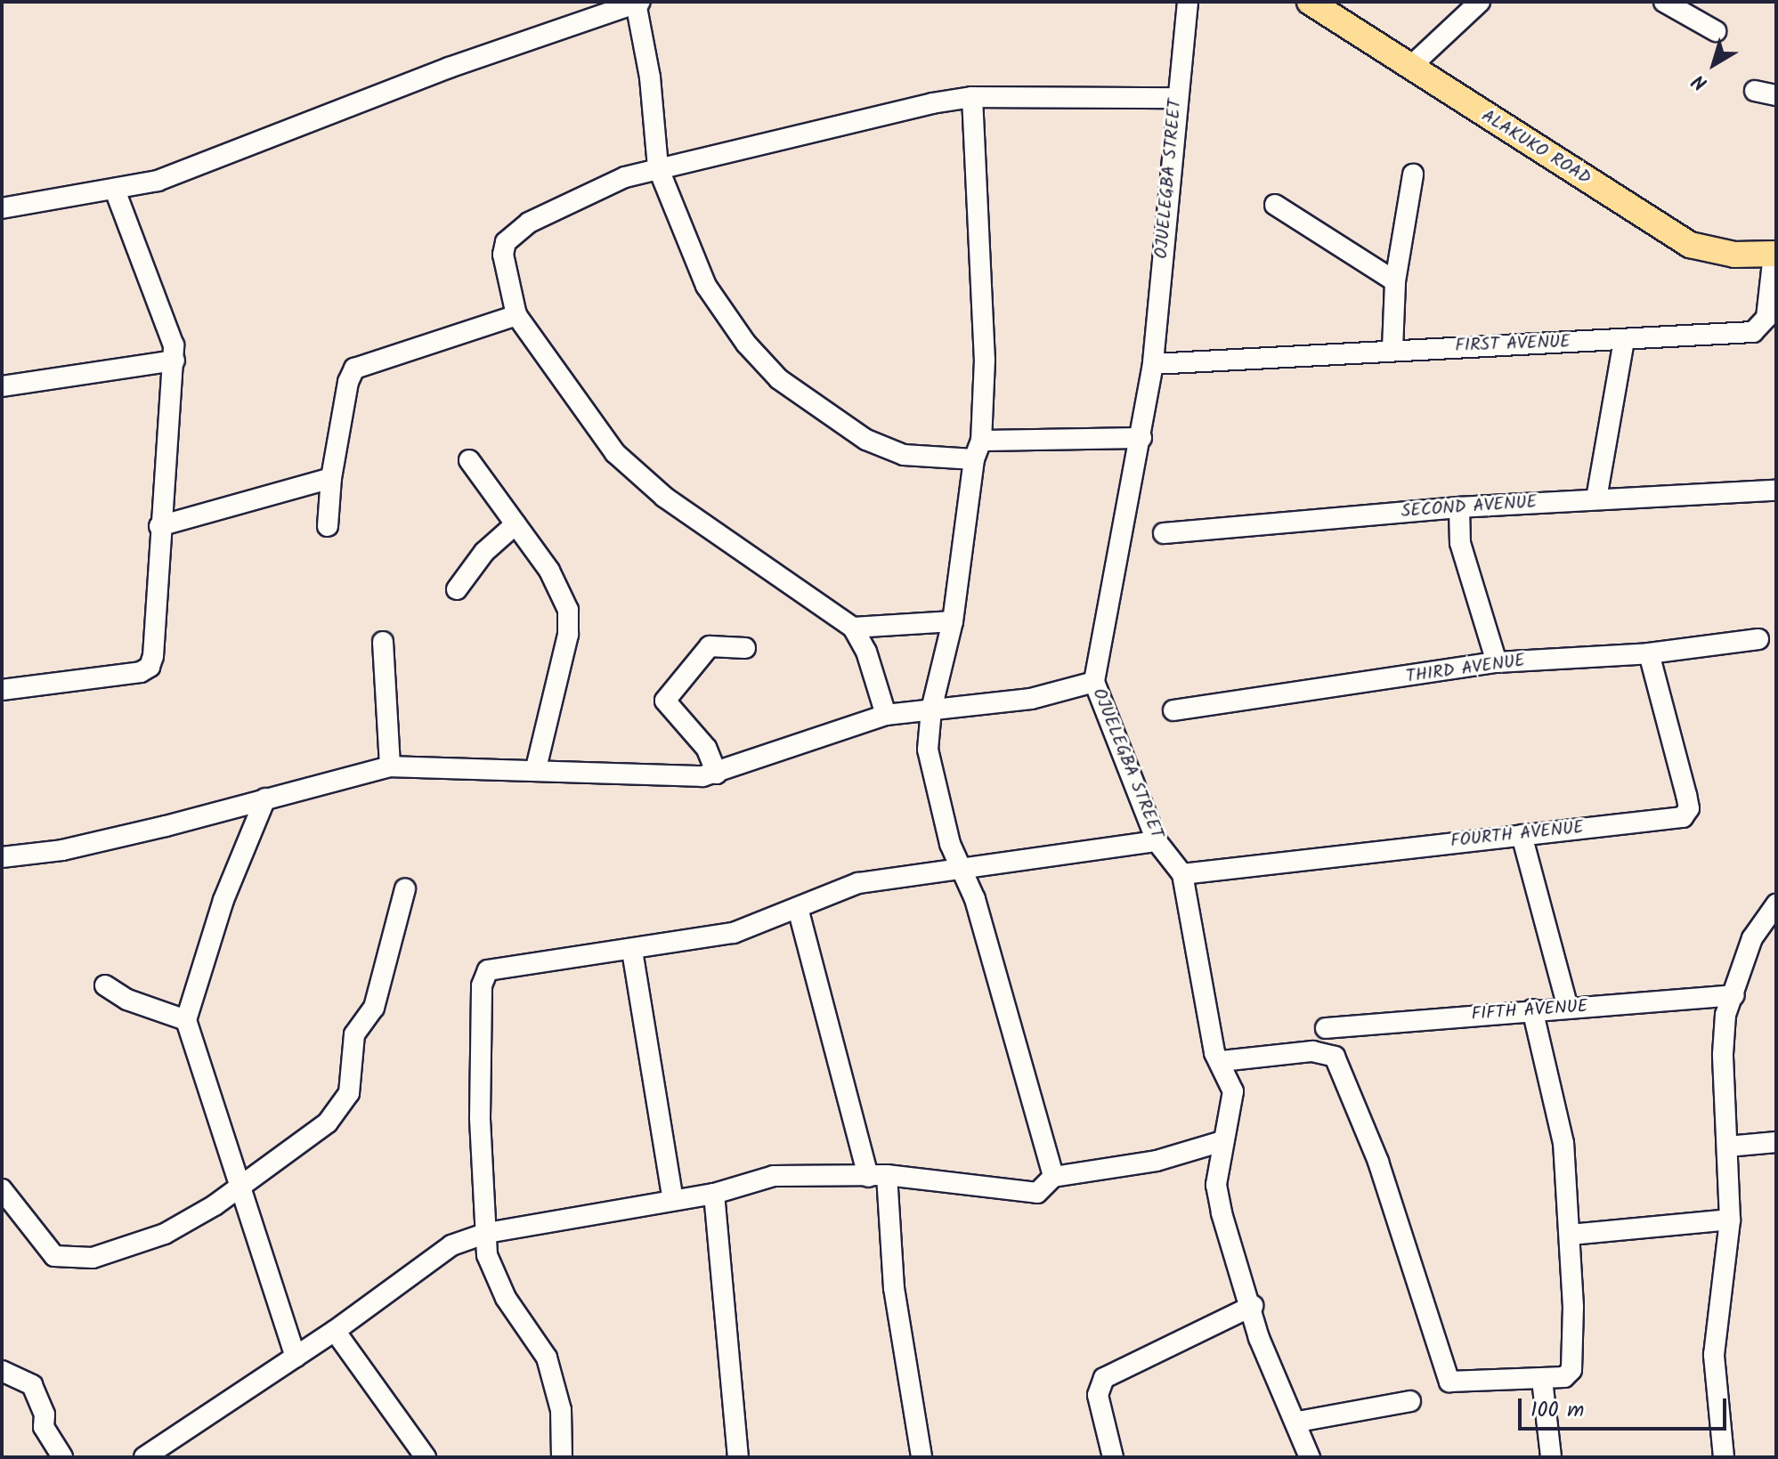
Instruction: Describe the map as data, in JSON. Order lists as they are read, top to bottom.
{
  "streets": {
    "main road": ["ALAKUKO ROAD"],
    "street": [
      "OJUELEGBA STREET",
      "FIRST AVENUE",
      "SECOND AVENUE",
      "THIRD AVENUE",
      "FOURTH AVENUE",
      "FIFTH AVENUE"
    ]
  },
  "crossings": [
    ["ALAKUKO ROAD", "FIRST AVENUE"],
    ["OJUELEGBA STREET", "FIRST AVENUE"],
    ["OJUELEGBA STREET", "FOURTH AVENUE"],
    ["THIRD AVENUE", "FOURTH AVENUE"]
  ],
  "scale_bar": "100 m",
  "north": "bottom left"
}
